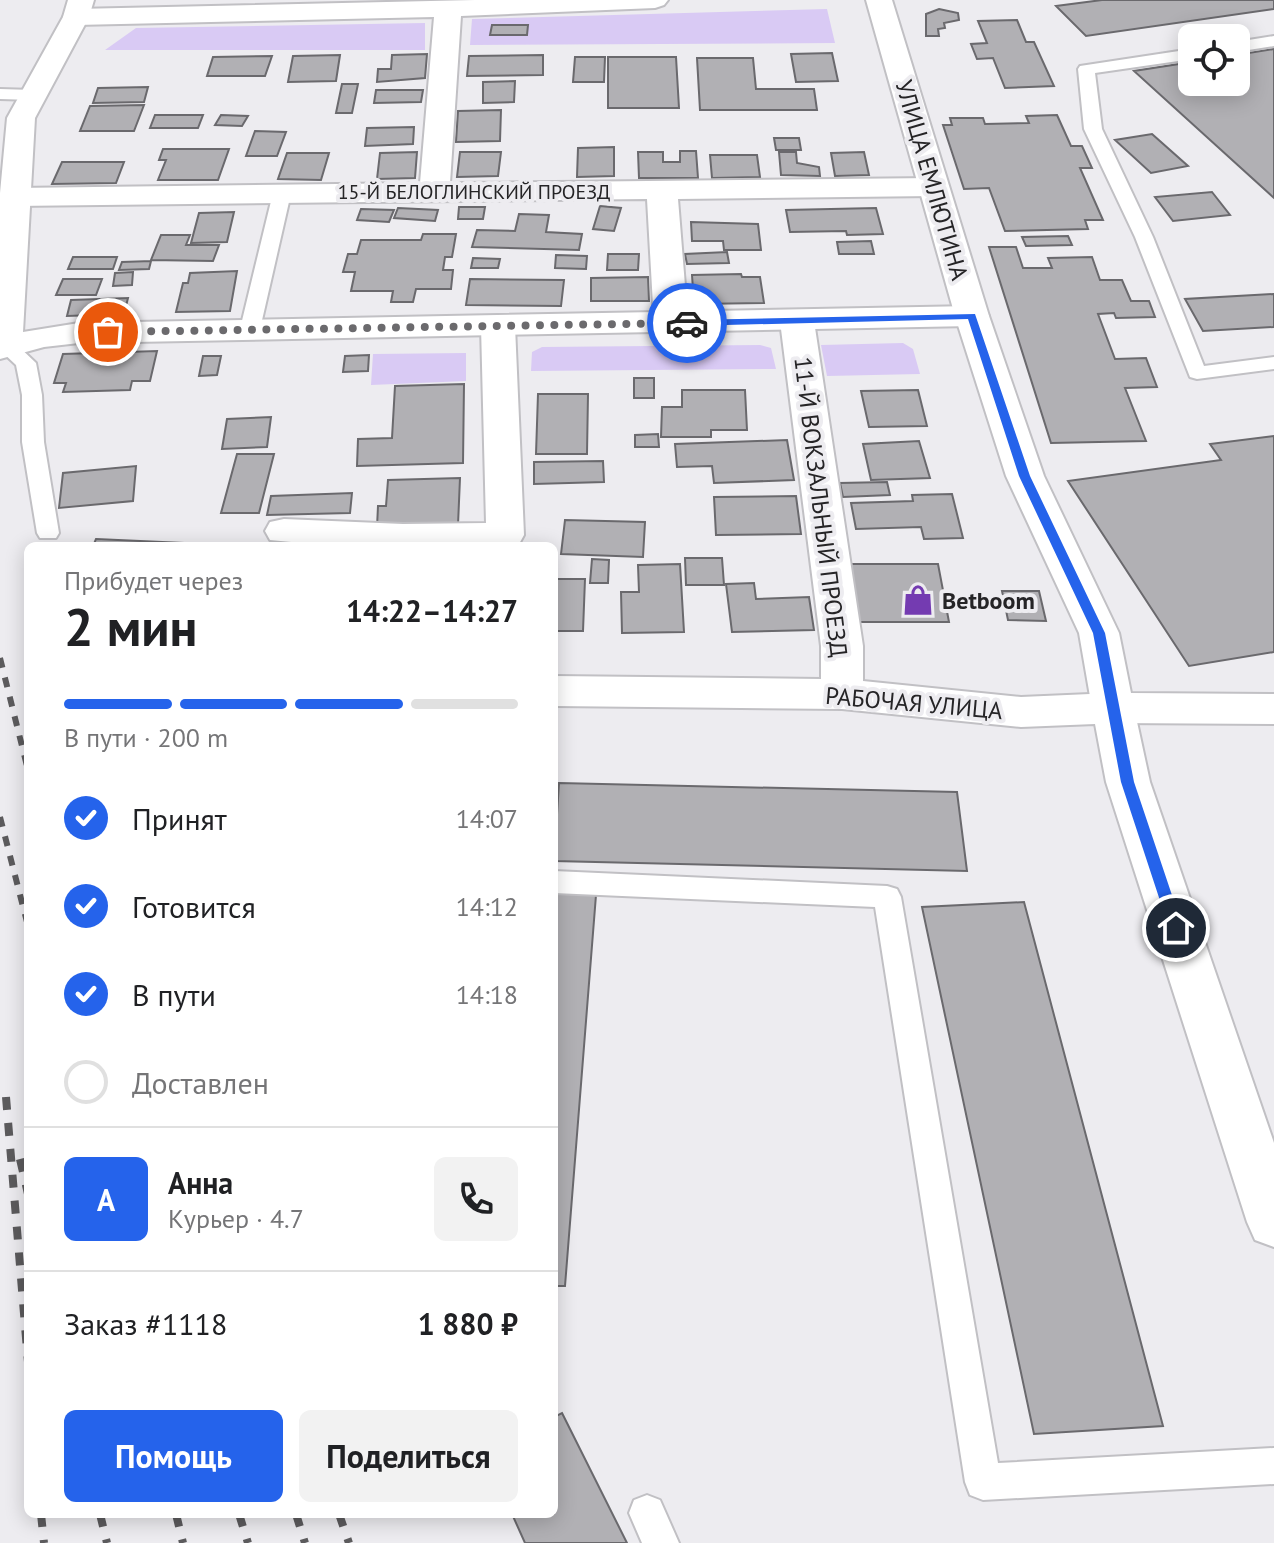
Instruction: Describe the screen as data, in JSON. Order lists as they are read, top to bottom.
{
  "streets": {
    "street": [
      "УЛИЦА ЕМЛЮТИНА",
      "15-Й БЕЛОГЛИНСКИЙ ПРОЕЗД",
      "11-Й ВОКЗАЛЬНЫЙ ПРОЕЗД",
      "РАБОЧАЯ УЛИЦА"
    ]
  },
  "crossings": [
    ["УЛИЦА ЕМЛЮТИНА", "15-Й БЕЛОГЛИНСКИЙ ПРОЕЗД"],
    ["УЛИЦА ЕМЛЮТИНА", "РАБОЧАЯ УЛИЦА"],
    ["11-Й ВОКЗАЛЬНЫЙ ПРОЕЗД", "РАБОЧАЯ УЛИЦА"]
  ],
  "places": {
    "shop": ["Betboom"]
  },
  "page": {
    "heading": ["2 мин", "Прибудет через", "14:22–14:27"],
    "panel": [
      "Анна",
      "Курьер · 4.7",
      "Заказ #1118",
      "1 880 ₽"
    ],
    "bar": "В пути · 200 m",
    "list": [
      ["Принят", "14:07"],
      ["Готовится", "14:12"],
      ["В пути", "14:18"],
      "Доставлен"
    ],
    "round": "А",
    "buttons": ["Помощь", "Поделиться"]
  }
}
